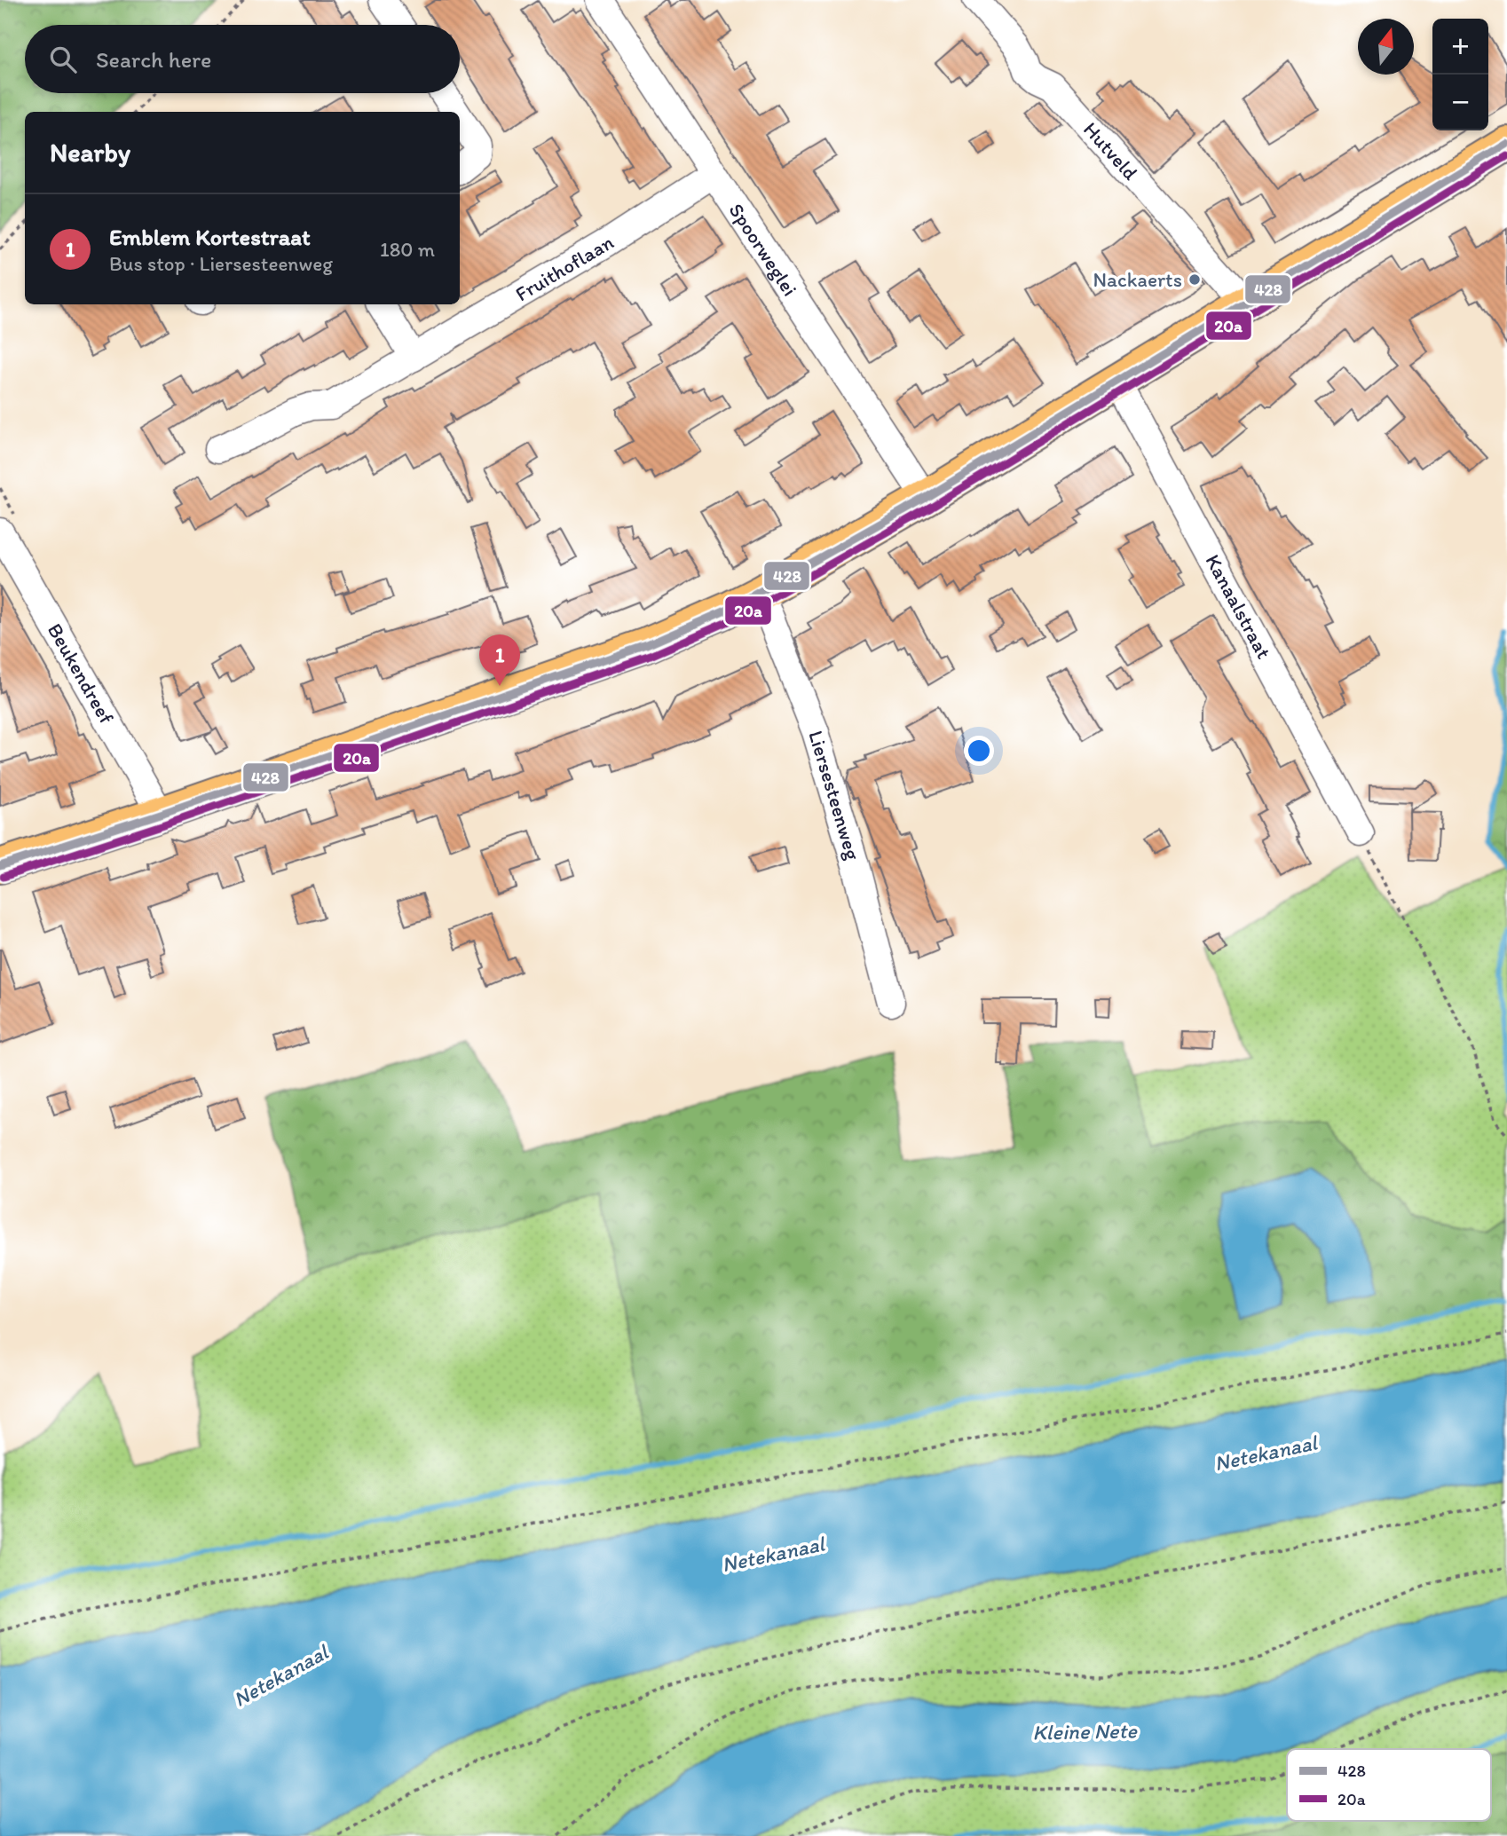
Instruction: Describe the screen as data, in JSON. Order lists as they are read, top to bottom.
{
  "streets": {
    "street": [
      "Hutveld",
      "Spoorweglei",
      "Fruithoflaan",
      "Kanaalstraat",
      "Beukendreef",
      "Liersesteenweg"
    ]
  },
  "crossings": [
    ["Spoorweglei", "Fruithoflaan"]
  ],
  "water": ["Netekanaal", "Kleine Nete"],
  "places": ["Nackaerts"],
  "lines": ["transit line 428", "transit line 20a"],
  "legend": ["428", "20a"],
  "north": "top",
  "page": {
    "map_buttons": ["+", "−"],
    "search": "Search here",
    "heading": "Nearby",
    "list": [
      {
        "mark": "1",
        "name": "Emblem Kortestraat",
        "note": "Bus stop · Liersesteenweg",
        "value": "180 m"
      }
    ],
    "pins": "1"
  }
}
